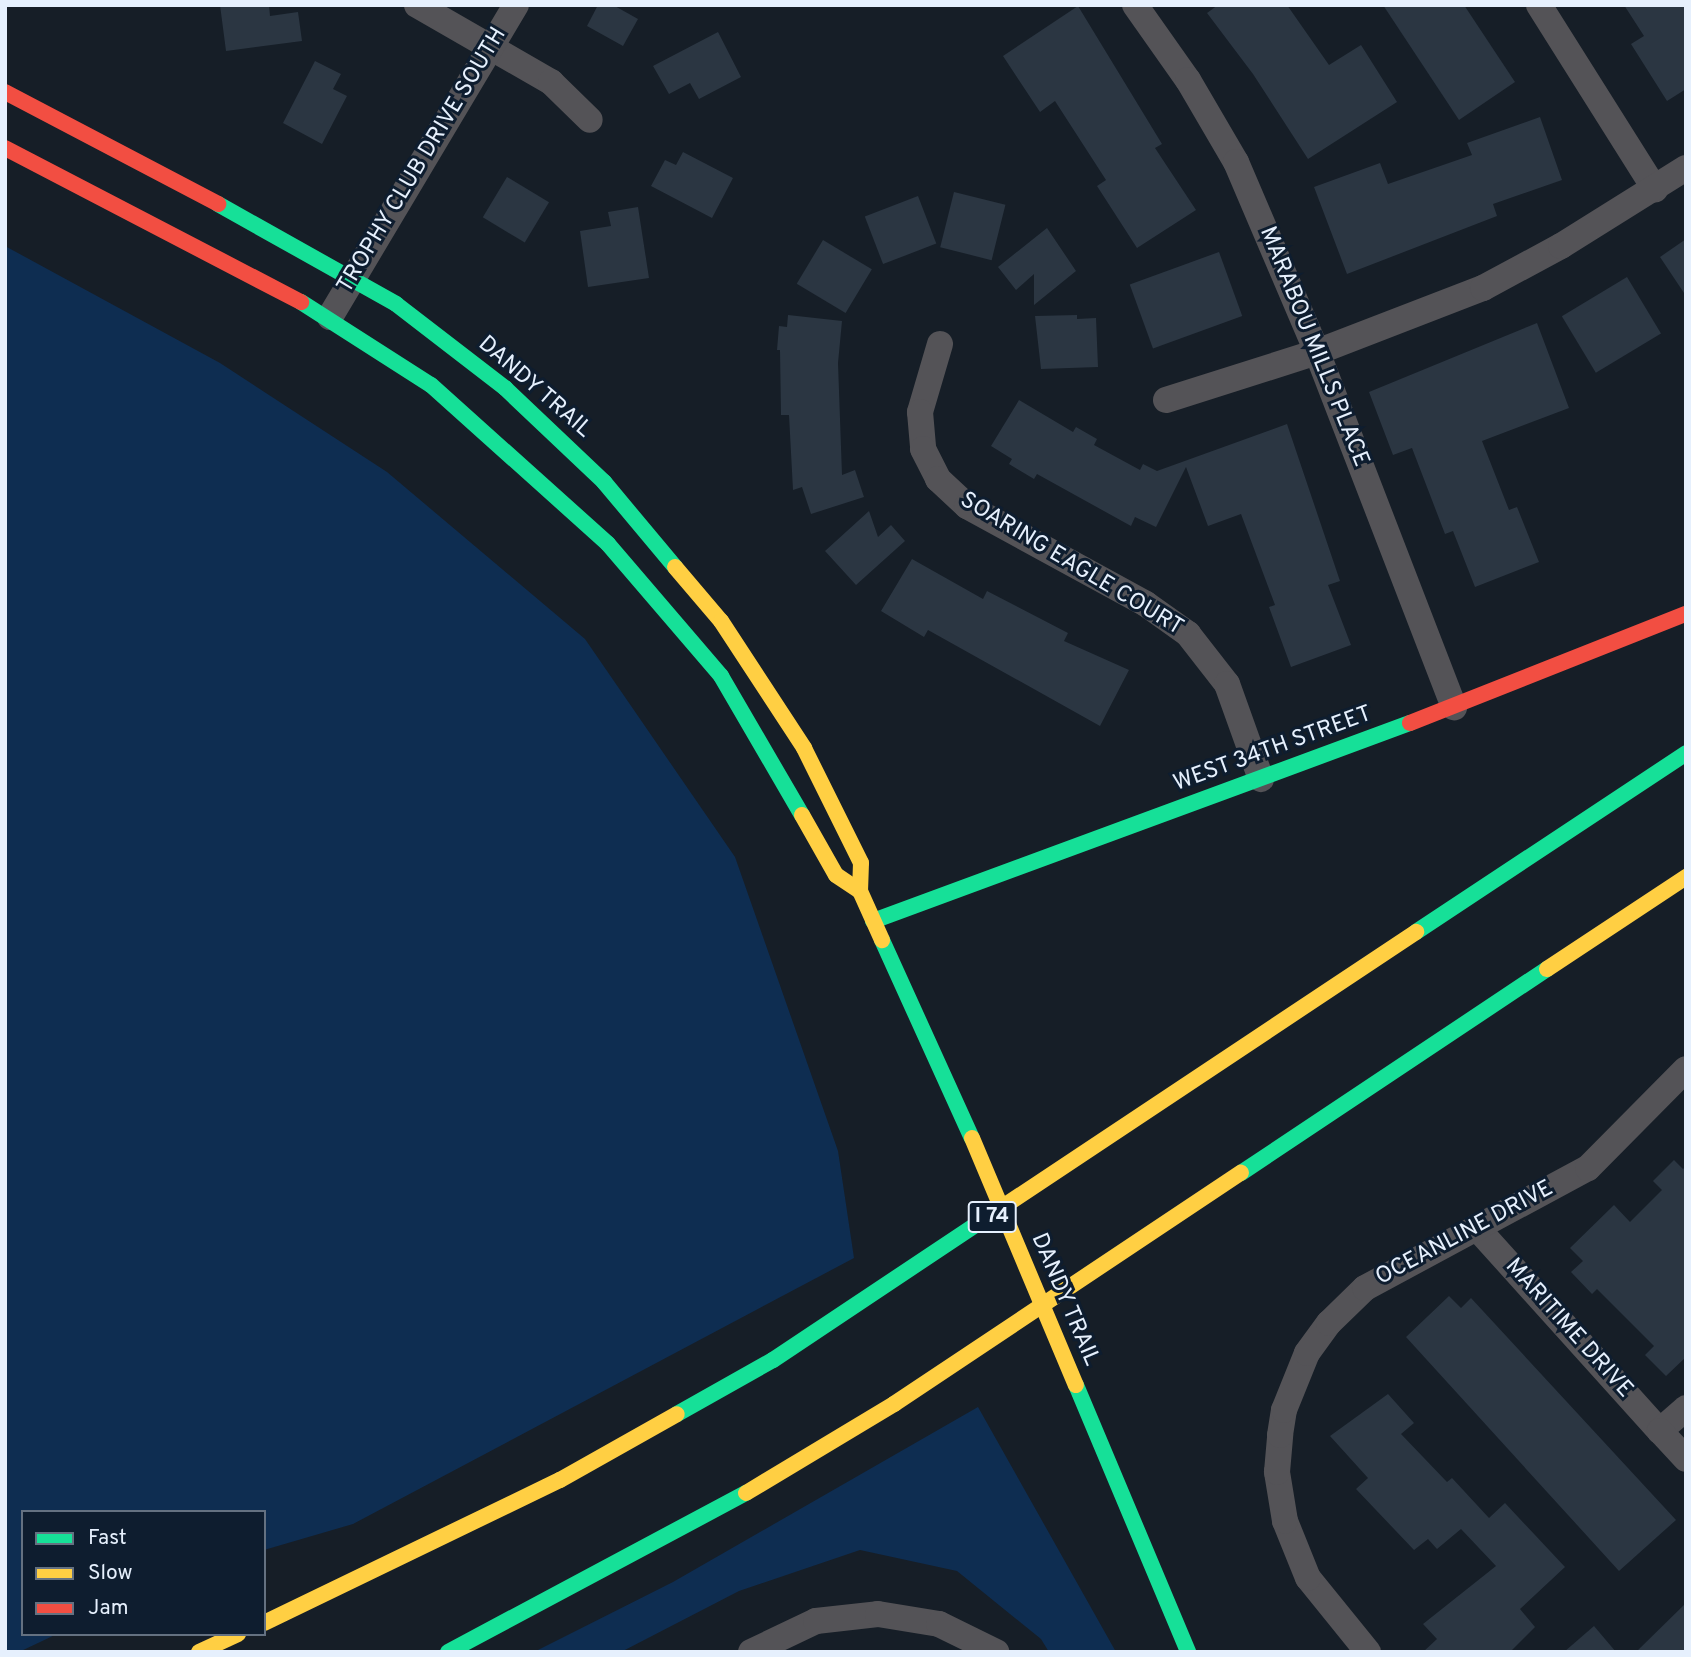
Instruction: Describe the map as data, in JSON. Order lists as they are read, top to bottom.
{
  "streets": {
    "main road": ["DANDY TRAIL", "WEST 34TH STREET", "I 74"],
    "street": [
      "TROPHY CLUB DRIVE SOUTH",
      "MARABOU MILLS PLACE",
      "SOARING EAGLE COURT",
      "OCEANLINE DRIVE",
      "MARITIME DRIVE"
    ]
  },
  "crossings": [
    ["TROPHY CLUB DRIVE SOUTH", "DANDY TRAIL"],
    ["MARABOU MILLS PLACE", "WEST 34TH STREET"],
    ["DANDY TRAIL", "WEST 34TH STREET"],
    ["SOARING EAGLE COURT", "WEST 34TH STREET"],
    ["OCEANLINE DRIVE", "MARITIME DRIVE"]
  ],
  "legend": ["Fast", "Slow", "Jam"]
}
